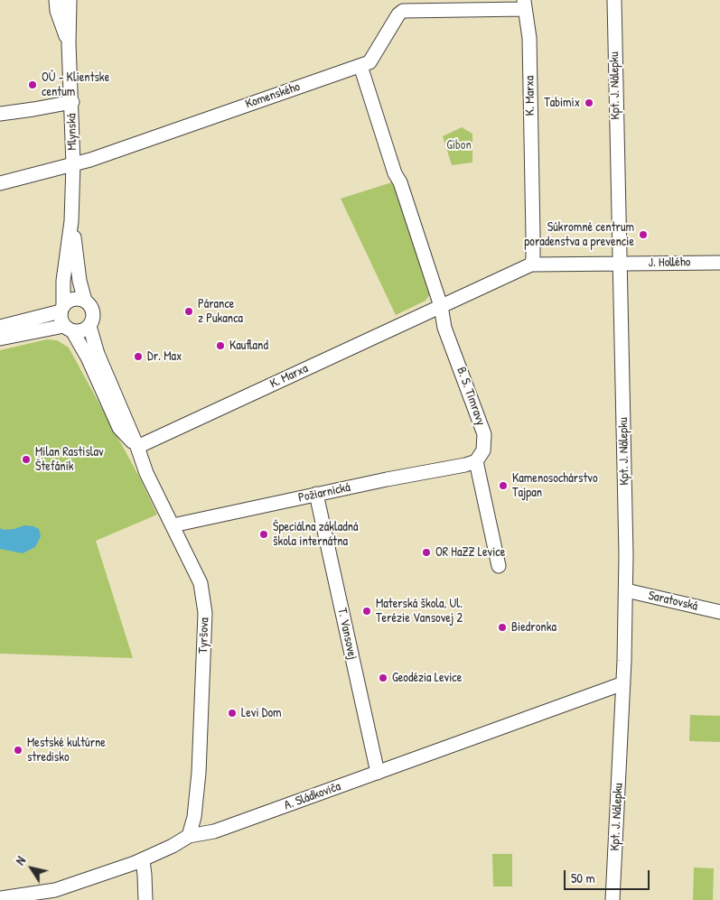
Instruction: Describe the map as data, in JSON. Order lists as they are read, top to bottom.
{
  "streets": {
    "street": [
      "Kpt. J. Nálepku",
      "Komenského",
      "K. Marxa",
      "Mlynská",
      "J. Hollého",
      "B. S. Timravy",
      "Požiarnická",
      "Saratovská",
      "T. Vansovej",
      "Tyršova",
      "A. Sládkoviča"
    ]
  },
  "crossings": [
    ["Kpt. J. Nálepku", "K. Marxa"],
    ["Kpt. J. Nálepku", "J. Hollého"],
    ["Kpt. J. Nálepku", "Saratovská"],
    ["Kpt. J. Nálepku", "A. Sládkoviča"],
    ["Komenského", "K. Marxa"],
    ["Komenského", "Mlynská"],
    ["K. Marxa", "J. Hollého"],
    ["K. Marxa", "B. S. Timravy"],
    ["K. Marxa", "Tyršova"],
    ["Mlynská", "Tyršova"],
    ["B. S. Timravy", "Požiarnická"],
    ["Požiarnická", "T. Vansovej"],
    ["Požiarnická", "Tyršova"],
    ["T. Vansovej", "A. Sládkoviča"],
    ["Tyršova", "A. Sládkoviča"]
  ],
  "parks": ["Gibon"],
  "places": [
    "OÚ - Klientske centum",
    "Tabimix",
    "Súkromné centrum poradenstva a prevencie",
    "Párance z Pukanca",
    "Kaufland",
    "Dr. Max",
    "Milan Rastislav Štefánik",
    "Kamenosochárstvo Tajpan",
    "Špeciálna základná škola internátna",
    "OR HaZZ Levice",
    "Materská škola, Ul. Terézie Vansovej 2",
    "Biedronka",
    "Geodézia Levice",
    "Levi Dom",
    "Mestské kultúrne stredisko"
  ],
  "scale_bar": "50 m",
  "north": "top left"
}
